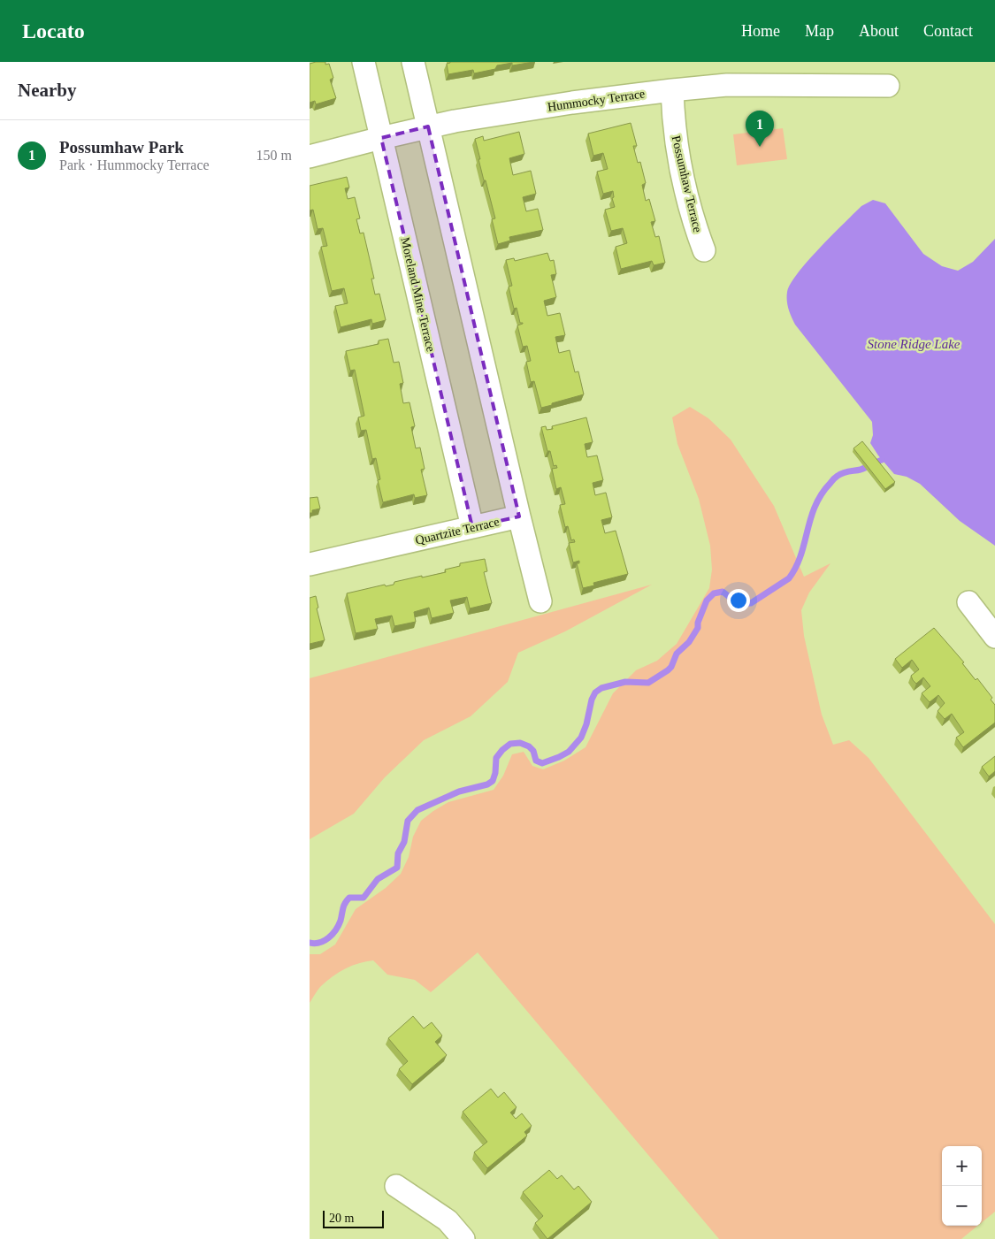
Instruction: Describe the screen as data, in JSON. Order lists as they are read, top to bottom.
{
  "streets": {
    "street": [
      "Hummocky Terrace",
      "Possumhaw Terrace",
      "Moreland Mine Terrace",
      "Quartzite Terrace"
    ]
  },
  "crossings": [
    ["Hummocky Terrace", "Possumhaw Terrace"],
    ["Hummocky Terrace", "Moreland Mine Terrace"],
    ["Moreland Mine Terrace", "Quartzite Terrace"]
  ],
  "water": ["Stone Ridge Lake"],
  "scale_bar": "20 m",
  "page": {
    "header": "Locato",
    "nav": [
      "Home",
      "Map",
      "About",
      "Contact"
    ],
    "heading": "Nearby",
    "pins": "1",
    "list": [
      {
        "mark": "1",
        "name": "Possumhaw Park",
        "note": "Park · Hummocky Terrace",
        "value": "150 m"
      }
    ],
    "map_buttons": ["+", "−"],
    "scale": "20 m"
  }
}
